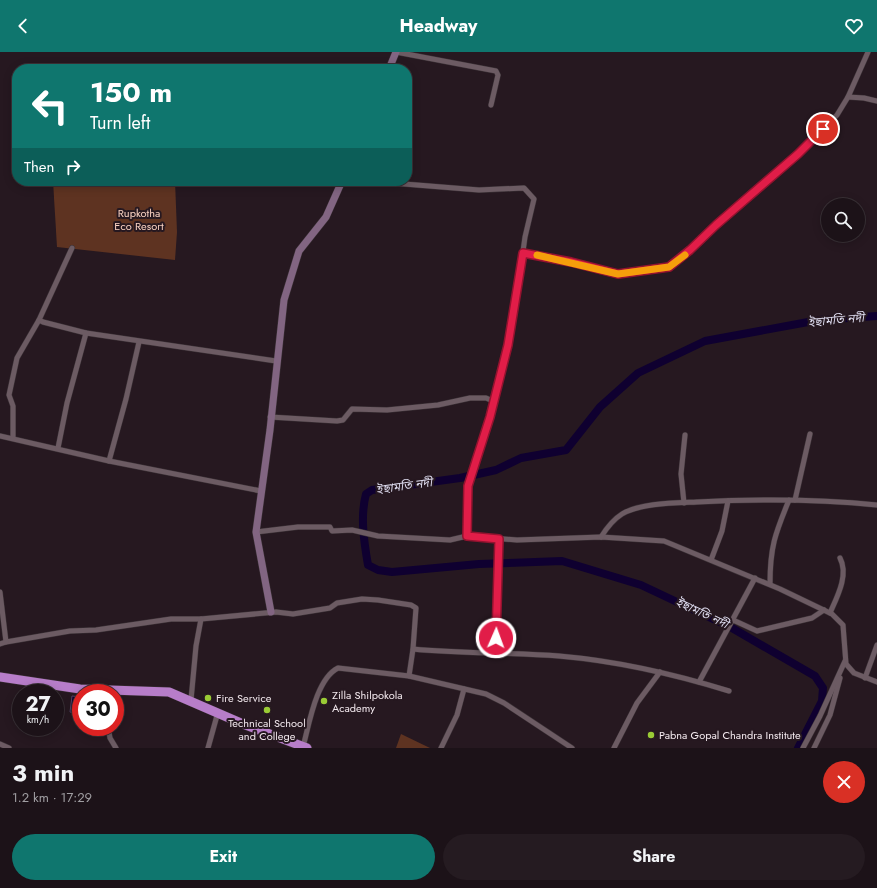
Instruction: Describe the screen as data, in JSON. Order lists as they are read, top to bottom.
{
  "water": ["ইছামতি নদী"],
  "parks": ["Rupkotha Eco Resort"],
  "places": [
    "Fire Service",
    "Zilla Shilpokola Academy",
    "Technical School and College",
    "Pabna Gopal Chandra Institute"
  ],
  "page": {
    "header": "Headway",
    "turn": ["150 m", "Turn left"],
    "then": "Then",
    "speed": "27 km/h",
    "limit": "30",
    "heading": ["3 min", "1.2 km · 17:29"],
    "buttons": ["Exit", "Share"]
  }
}
